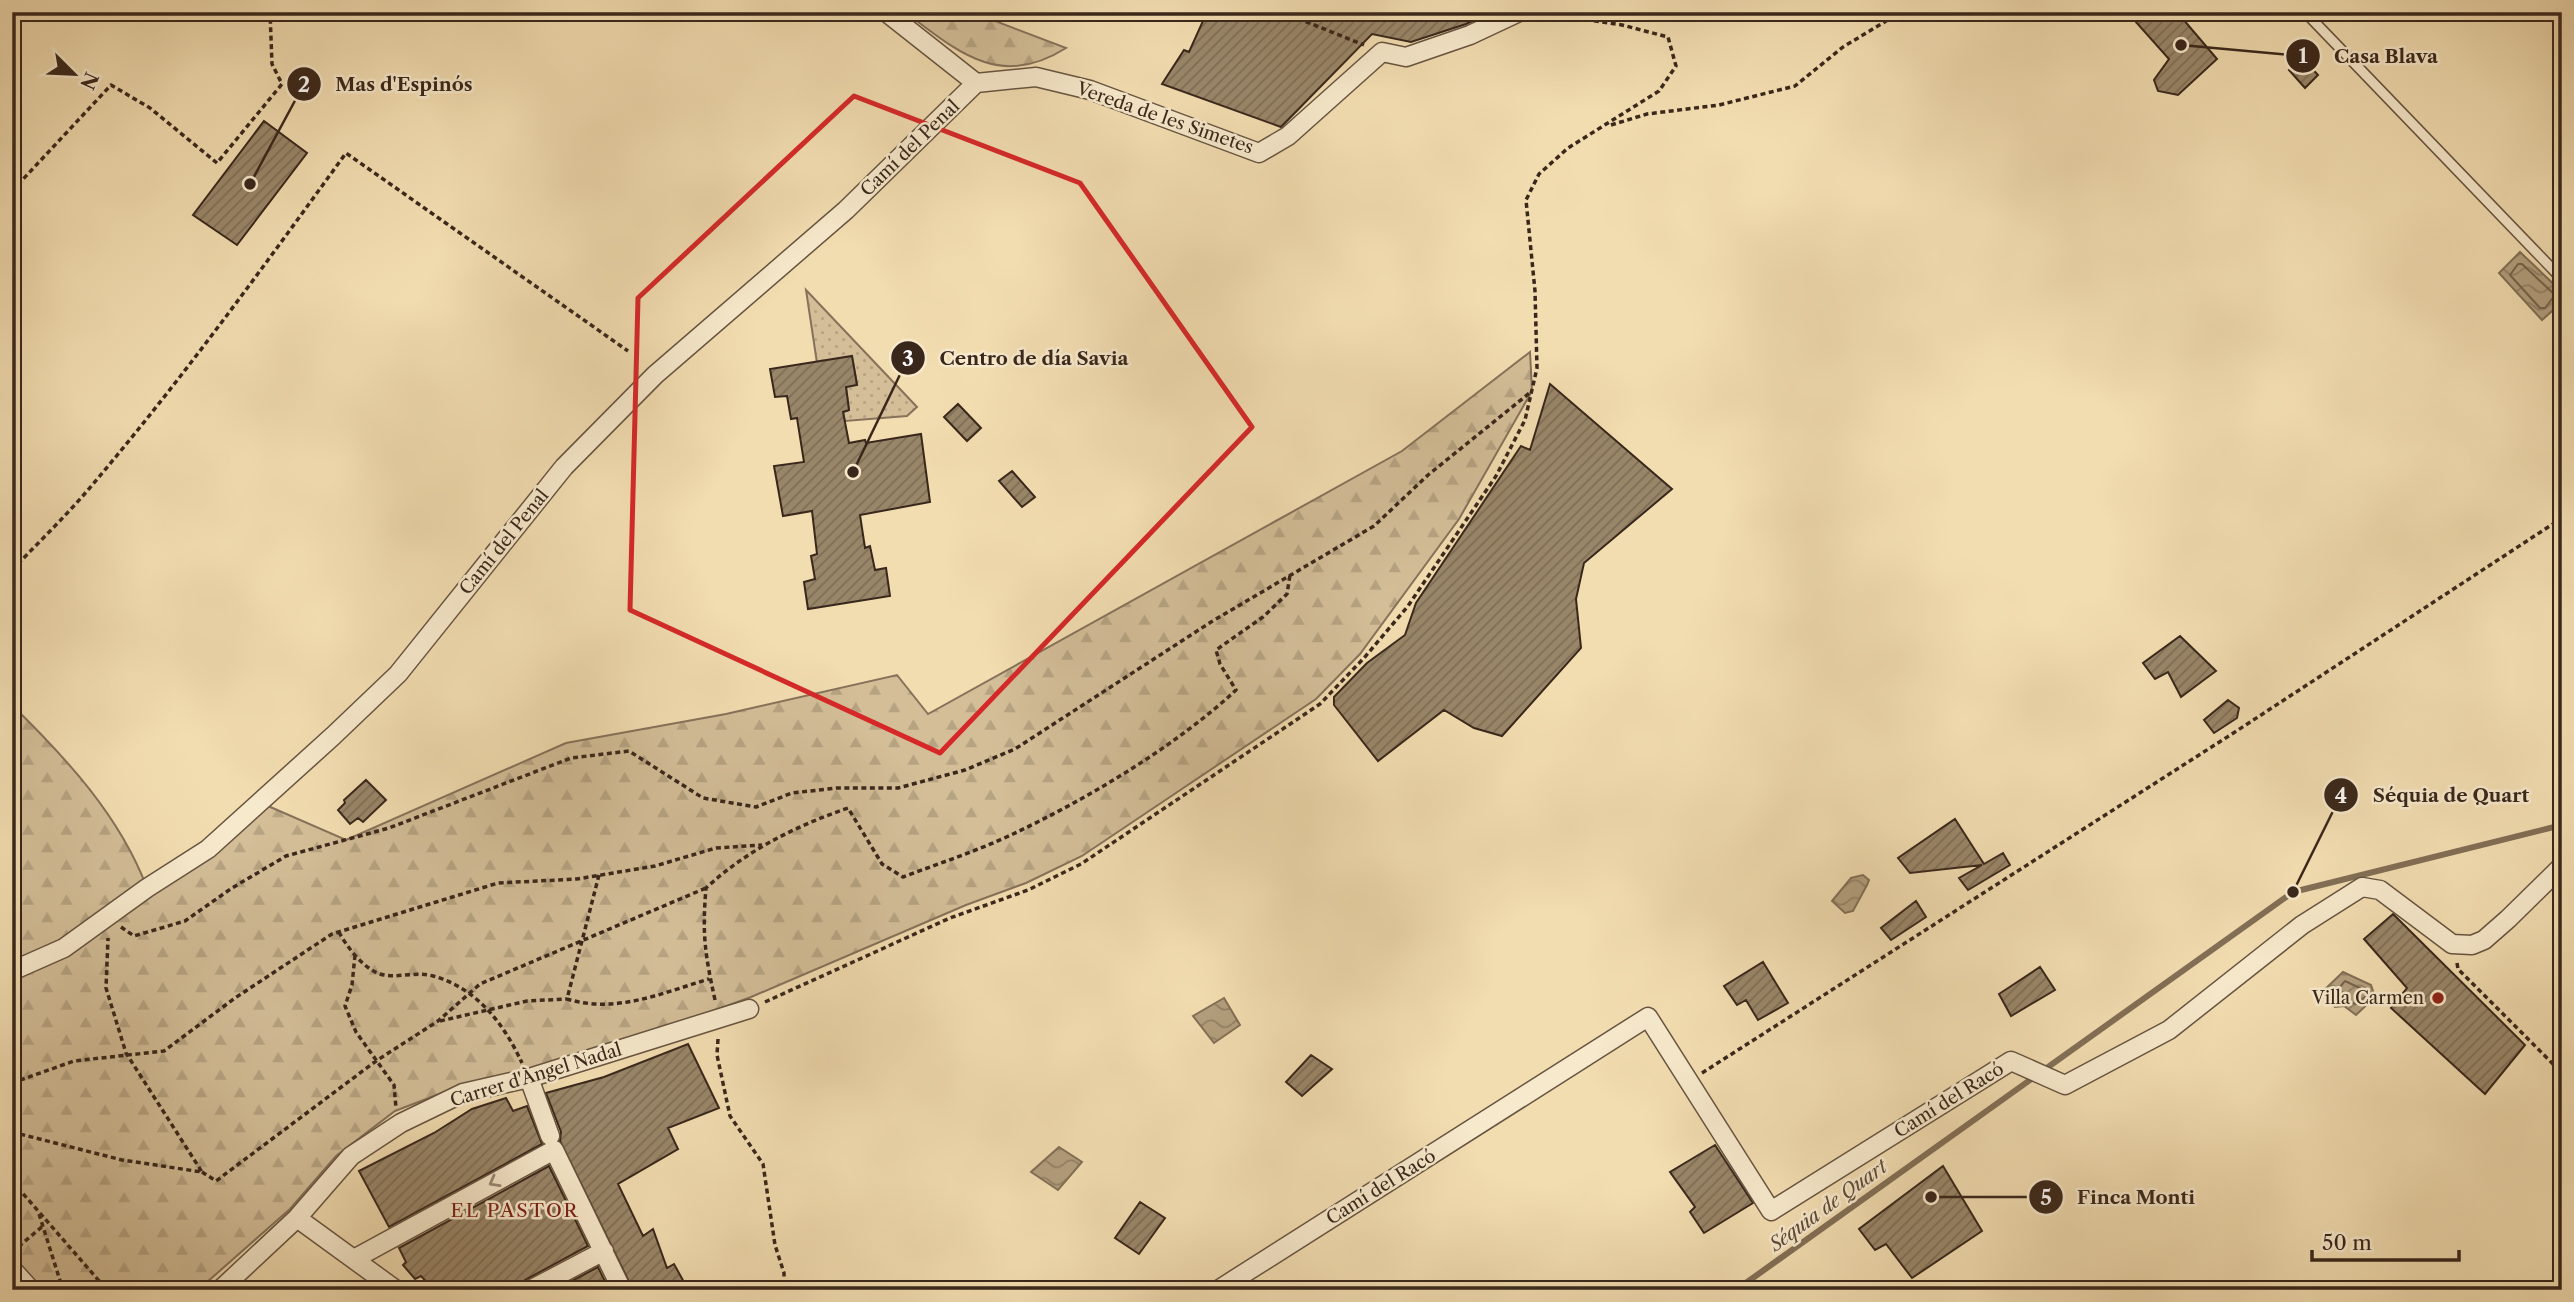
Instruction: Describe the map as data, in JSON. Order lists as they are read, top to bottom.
{
  "streets": {
    "street": [
      "Vereda de les Simetes",
      "Camí del Penal",
      "Carrer d'Àngel Nadal",
      "Camí del Racó"
    ]
  },
  "crossings": [
    ["Vereda de les Simetes", "Camí del Penal"]
  ],
  "districts": ["EL PASTOR"],
  "water": ["Séquia de Quart"],
  "places": [
    "Casa Blava",
    "Mas d'Espinós",
    "Centro de día Savia",
    "Séquia de Quart",
    "Villa Carmen",
    "Finca Monti"
  ],
  "scale_bar": "50 m",
  "north": "bottom right"
}
